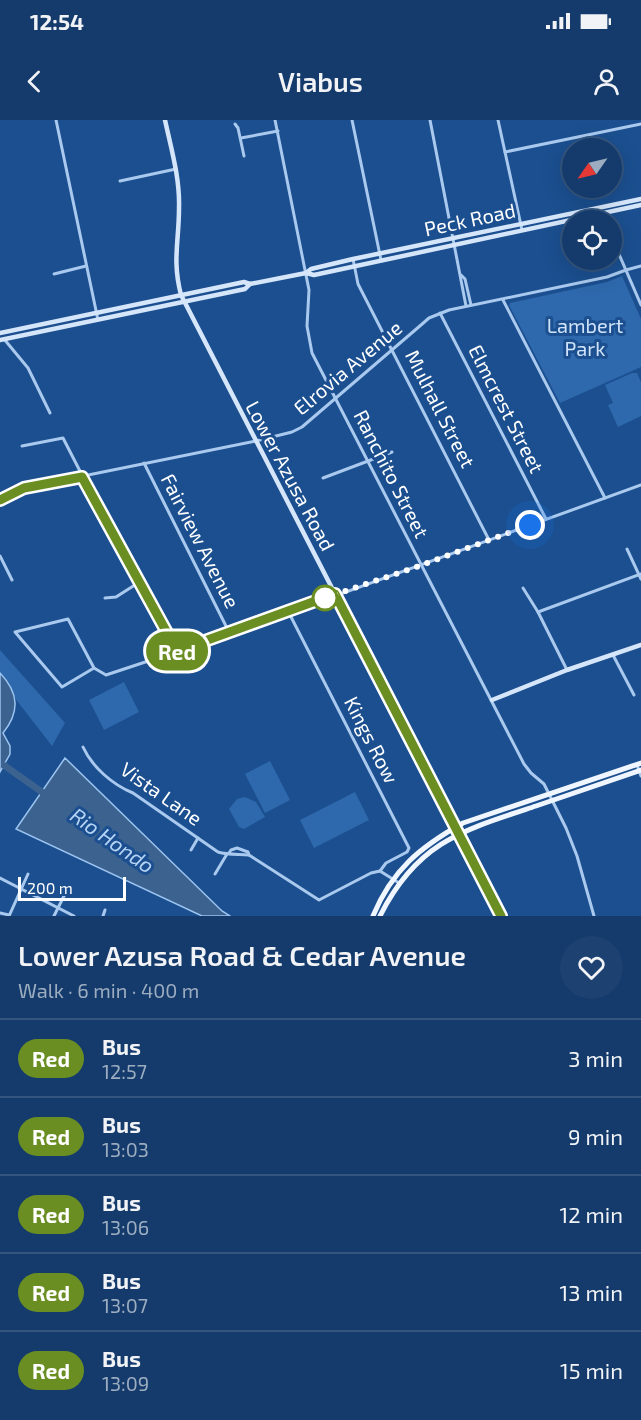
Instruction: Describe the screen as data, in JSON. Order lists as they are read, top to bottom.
{
  "streets": {
    "main road": ["Peck Road", "Lower Azusa Road"],
    "street": [
      "Elrovia Avenue",
      "Mulhall Street",
      "Elmcrest Street",
      "Ranchito Street",
      "Fairview Avenue",
      "Kings Row",
      "Vista Lane"
    ]
  },
  "crossings": [
    ["Peck Road", "Mulhall Street"],
    ["Peck Road", "Ranchito Street"],
    ["Peck Road", "Lower Azusa Road"],
    ["Elrovia Avenue", "Mulhall Street"],
    ["Elrovia Avenue", "Elmcrest Street"],
    ["Elrovia Avenue", "Ranchito Street"],
    ["Elrovia Avenue", "Lower Azusa Road"],
    ["Elrovia Avenue", "Fairview Avenue"],
    ["Kings Row", "Vista Lane"]
  ],
  "water": ["Rio Hondo"],
  "parks": ["Lambert Park"],
  "lines": ["bus line Red"],
  "scale_bar": "200 m",
  "north": "bottom left",
  "page": {
    "status": "12:54",
    "header": "Viabus",
    "on_map": "Red",
    "scale": "200 m",
    "heading": ["Lower Azusa Road & Cedar Avenue", "Walk · 6 min · 400 m"],
    "list": [
      {
        "mark": "Red",
        "name": "Bus",
        "note": "12:57",
        "value": "3 min"
      },
      {
        "mark": "Red",
        "name": "Bus",
        "note": "13:03",
        "value": "9 min"
      },
      {
        "mark": "Red",
        "name": "Bus",
        "note": "13:06",
        "value": "12 min"
      },
      {
        "mark": "Red",
        "name": "Bus",
        "note": "13:07",
        "value": "13 min"
      },
      {
        "mark": "Red",
        "name": "Bus",
        "note": "13:09",
        "value": "15 min"
      }
    ]
  }
}
